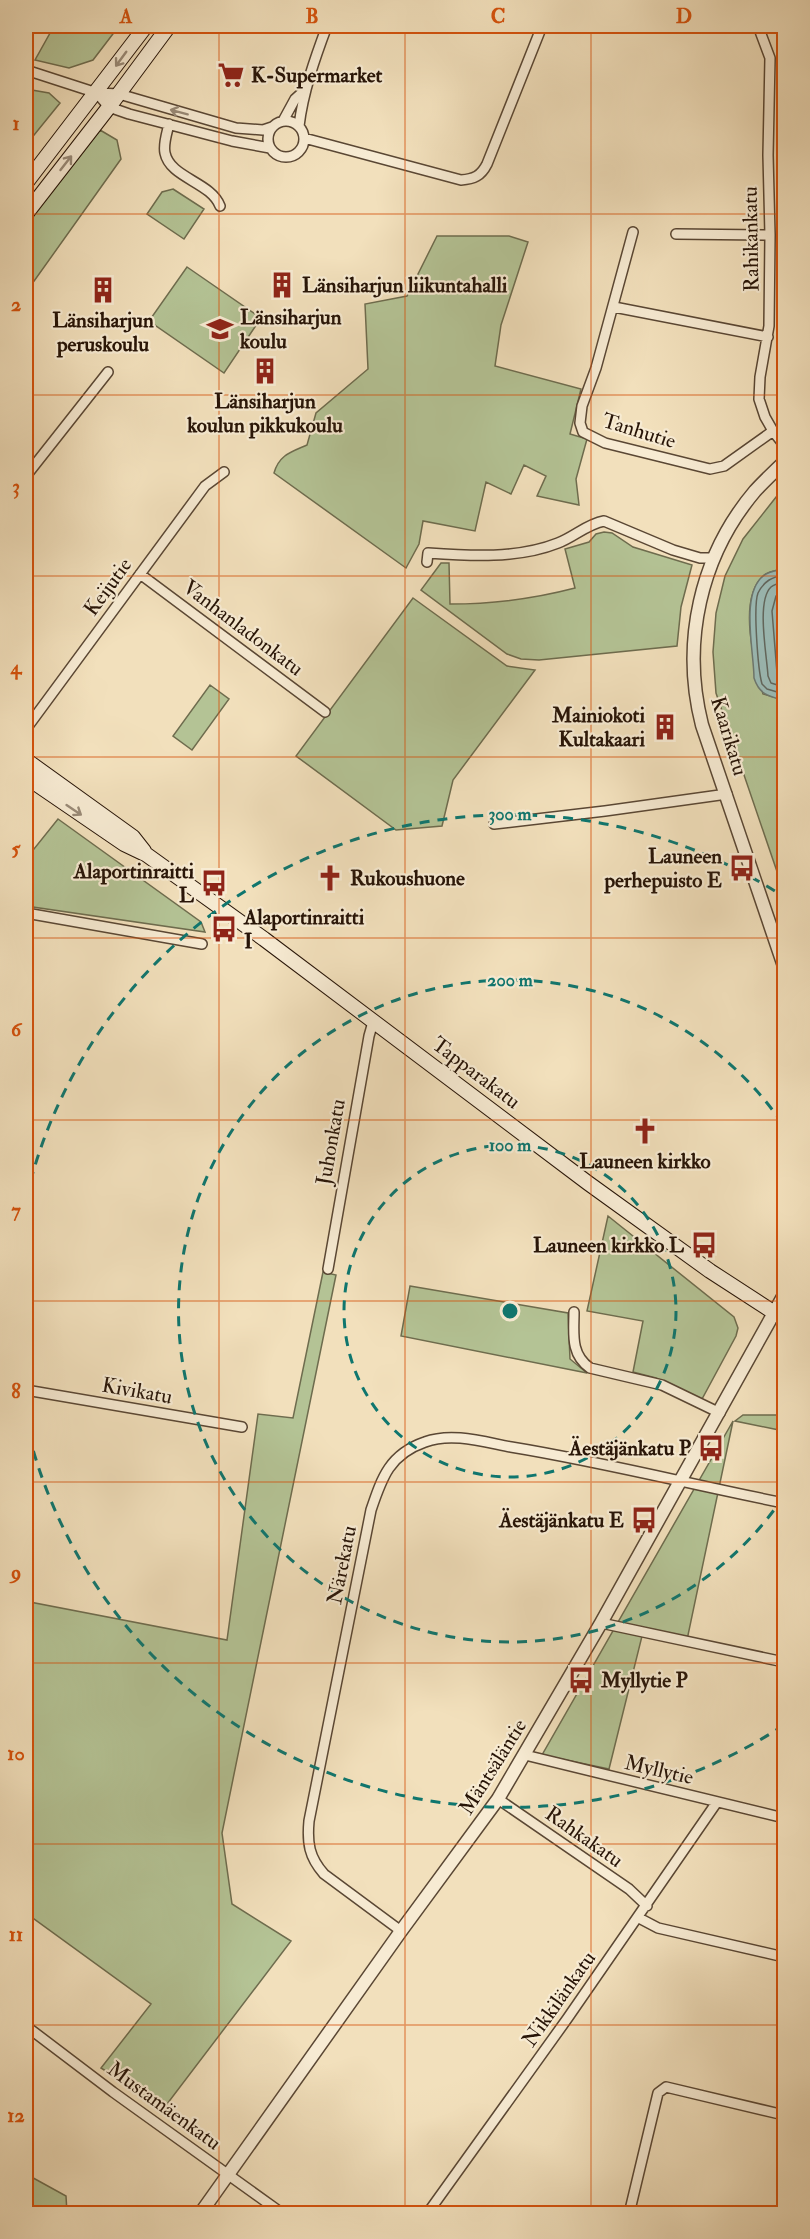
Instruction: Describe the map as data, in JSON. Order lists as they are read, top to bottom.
{
  "streets": {
    "main road": ["Tapparakatu"],
    "street": [
      "Rahikankatu",
      "Tanhutie",
      "Keijutie",
      "Vanhanladonkatu",
      "Kaarikatu",
      "Juhonkatu",
      "Kivikatu",
      "Närekatu",
      "Mäntsäläntie",
      "Myllytie",
      "Rahkakatu",
      "Nikkilänkatu",
      "Mustamäenkatu"
    ]
  },
  "crossings": [
    ["Rahikankatu", "Tanhutie"],
    ["Keijutie", "Vanhanladonkatu"],
    ["Tapparakatu", "Juhonkatu"],
    ["Tapparakatu", "Mäntsäläntie"],
    ["Närekatu", "Mäntsäläntie"],
    ["Mäntsäläntie", "Myllytie"],
    ["Mäntsäläntie", "Rahkakatu"],
    ["Mäntsäläntie", "Mustamäenkatu"],
    ["Myllytie", "Nikkilänkatu"],
    ["Rahkakatu", "Nikkilänkatu"]
  ],
  "places": {
    "supermarket": ["K-Supermarket"],
    "building": [
      "Länsiharjun liikuntahalli",
      "Länsiharjun peruskoulu",
      "Länsiharjun koulun pikkukoulu",
      "Mainiokoti Kultakaari"
    ],
    "school or university": ["Länsiharjun koulu"],
    "bus stop": [
      "Launeen perhepuisto E",
      "Alaportinraitti L",
      "Alaportinraitti I",
      "Launeen kirkko L",
      "Äestäjänkatu P",
      "Äestäjänkatu E",
      "Myllytie P"
    ],
    "church": ["Rukoushuone", "Launeen kirkko"]
  },
  "grid": {
    "columns": [
      "A",
      "B",
      "C",
      "D"
    ],
    "rows": [
      "1",
      "2",
      "3",
      "4",
      "5",
      "6",
      "7",
      "8",
      "9",
      "10",
      "11",
      "12"
    ]
  },
  "rings": ["300 m", "200 m", "100 m"]
}
